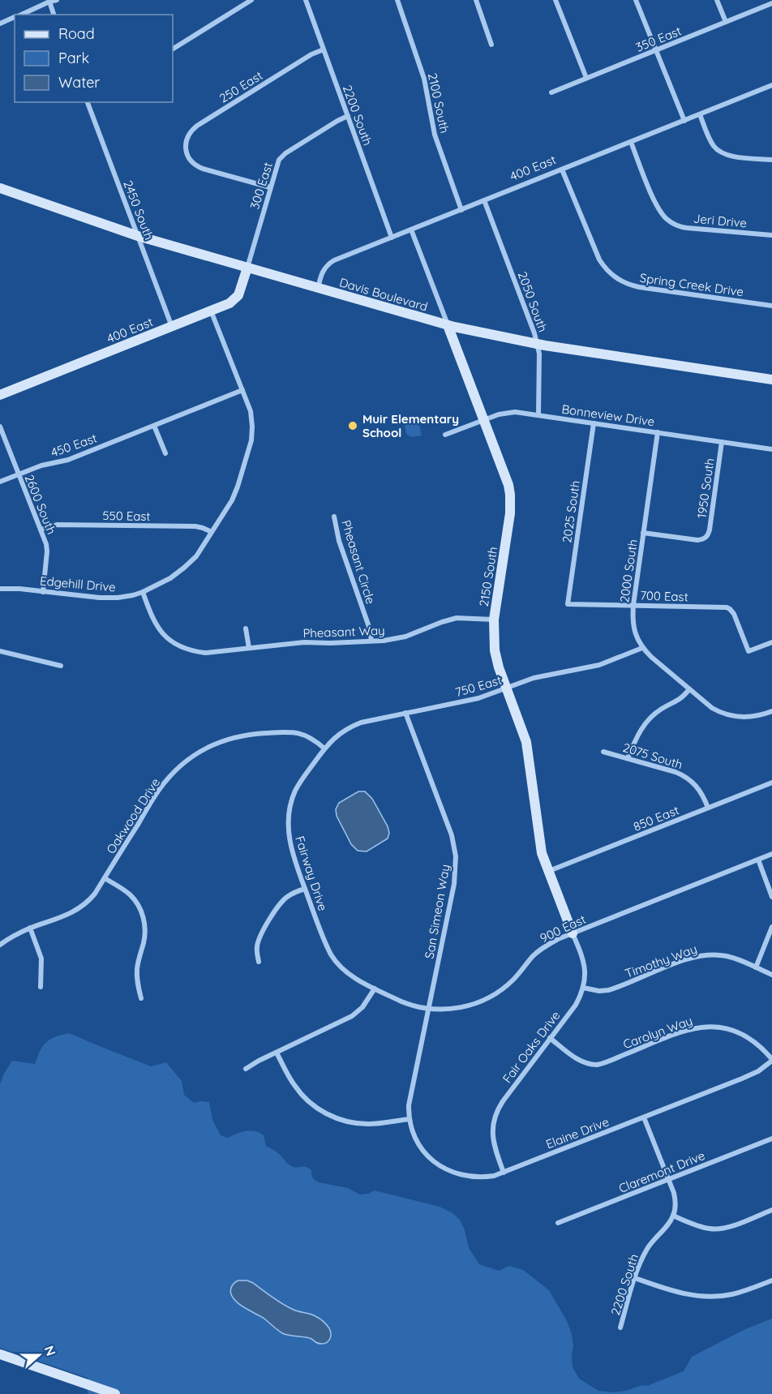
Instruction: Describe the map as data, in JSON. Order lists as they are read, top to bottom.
{
  "streets": {
    "street": [
      "350 East",
      "250 East",
      "2100 South",
      "2200 South",
      "400 East",
      "300 East",
      "2450 South",
      "Jeri Drive",
      "Spring Creek Drive",
      "Davis Boulevard",
      "2050 South",
      "Bonneview Drive",
      "450 East",
      "1950 South",
      "2600 South",
      "2025 South",
      "550 East",
      "Pheasant Circle",
      "2000 South",
      "2150 South",
      "Edgehill Drive",
      "700 East",
      "Pheasant Way",
      "750 East",
      "2075 South",
      "Oakwood Drive",
      "850 East",
      "Fairway Drive",
      "San Simeon Way",
      "900 East",
      "Timothy Way",
      "Carolyn Way",
      "Fair Oaks Drive",
      "Elaine Drive",
      "Claremont Drive"
    ]
  },
  "crossings": [
    ["250 East", "2200 South"],
    ["250 East", "300 East"],
    ["2100 South", "400 East"],
    ["2200 South", "400 East"],
    ["2200 South", "300 East"],
    ["400 East", "300 East"],
    ["400 East", "2450 South"],
    ["400 East", "Jeri Drive"],
    ["400 East", "Spring Creek Drive"],
    ["400 East", "Davis Boulevard"],
    ["400 East", "2050 South"],
    ["400 East", "2150 South"],
    ["400 East", "Edgehill Drive"],
    ["300 East", "Davis Boulevard"],
    ["2450 South", "Davis Boulevard"],
    ["Davis Boulevard", "2050 South"],
    ["Davis Boulevard", "2150 South"],
    ["2050 South", "Bonneview Drive"],
    ["Bonneview Drive", "1950 South"],
    ["Bonneview Drive", "2025 South"],
    ["Bonneview Drive", "2000 South"],
    ["Bonneview Drive", "2150 South"],
    ["450 East", "2600 South"],
    ["450 East", "Edgehill Drive"],
    ["1950 South", "2000 South"],
    ["2600 South", "550 East"],
    ["2600 South", "Edgehill Drive"],
    ["2025 South", "700 East"],
    ["550 East", "Edgehill Drive"],
    ["Pheasant Circle", "Pheasant Way"],
    ["2000 South", "700 East"],
    ["2000 South", "750 East"],
    ["2150 South", "Pheasant Way"],
    ["2150 South", "750 East"],
    ["2150 South", "850 East"],
    ["2150 South", "900 East"],
    ["2150 South", "Fair Oaks Drive"],
    ["Edgehill Drive", "Pheasant Way"],
    ["750 East", "Oakwood Drive"],
    ["750 East", "Fairway Drive"],
    ["750 East", "San Simeon Way"],
    ["2075 South", "850 East"],
    ["Oakwood Drive", "Fairway Drive"],
    ["Fairway Drive", "900 East"],
    ["San Simeon Way", "900 East"],
    ["San Simeon Way", "Elaine Drive"],
    ["900 East", "Fair Oaks Drive"],
    ["Timothy Way", "Fair Oaks Drive"],
    ["Carolyn Way", "Fair Oaks Drive"],
    ["Carolyn Way", "Elaine Drive"],
    ["Fair Oaks Drive", "Elaine Drive"]
  ],
  "places": ["Muir Elementary School"],
  "legend": ["Road", "Park", "Water"],
  "north": "right"
}
